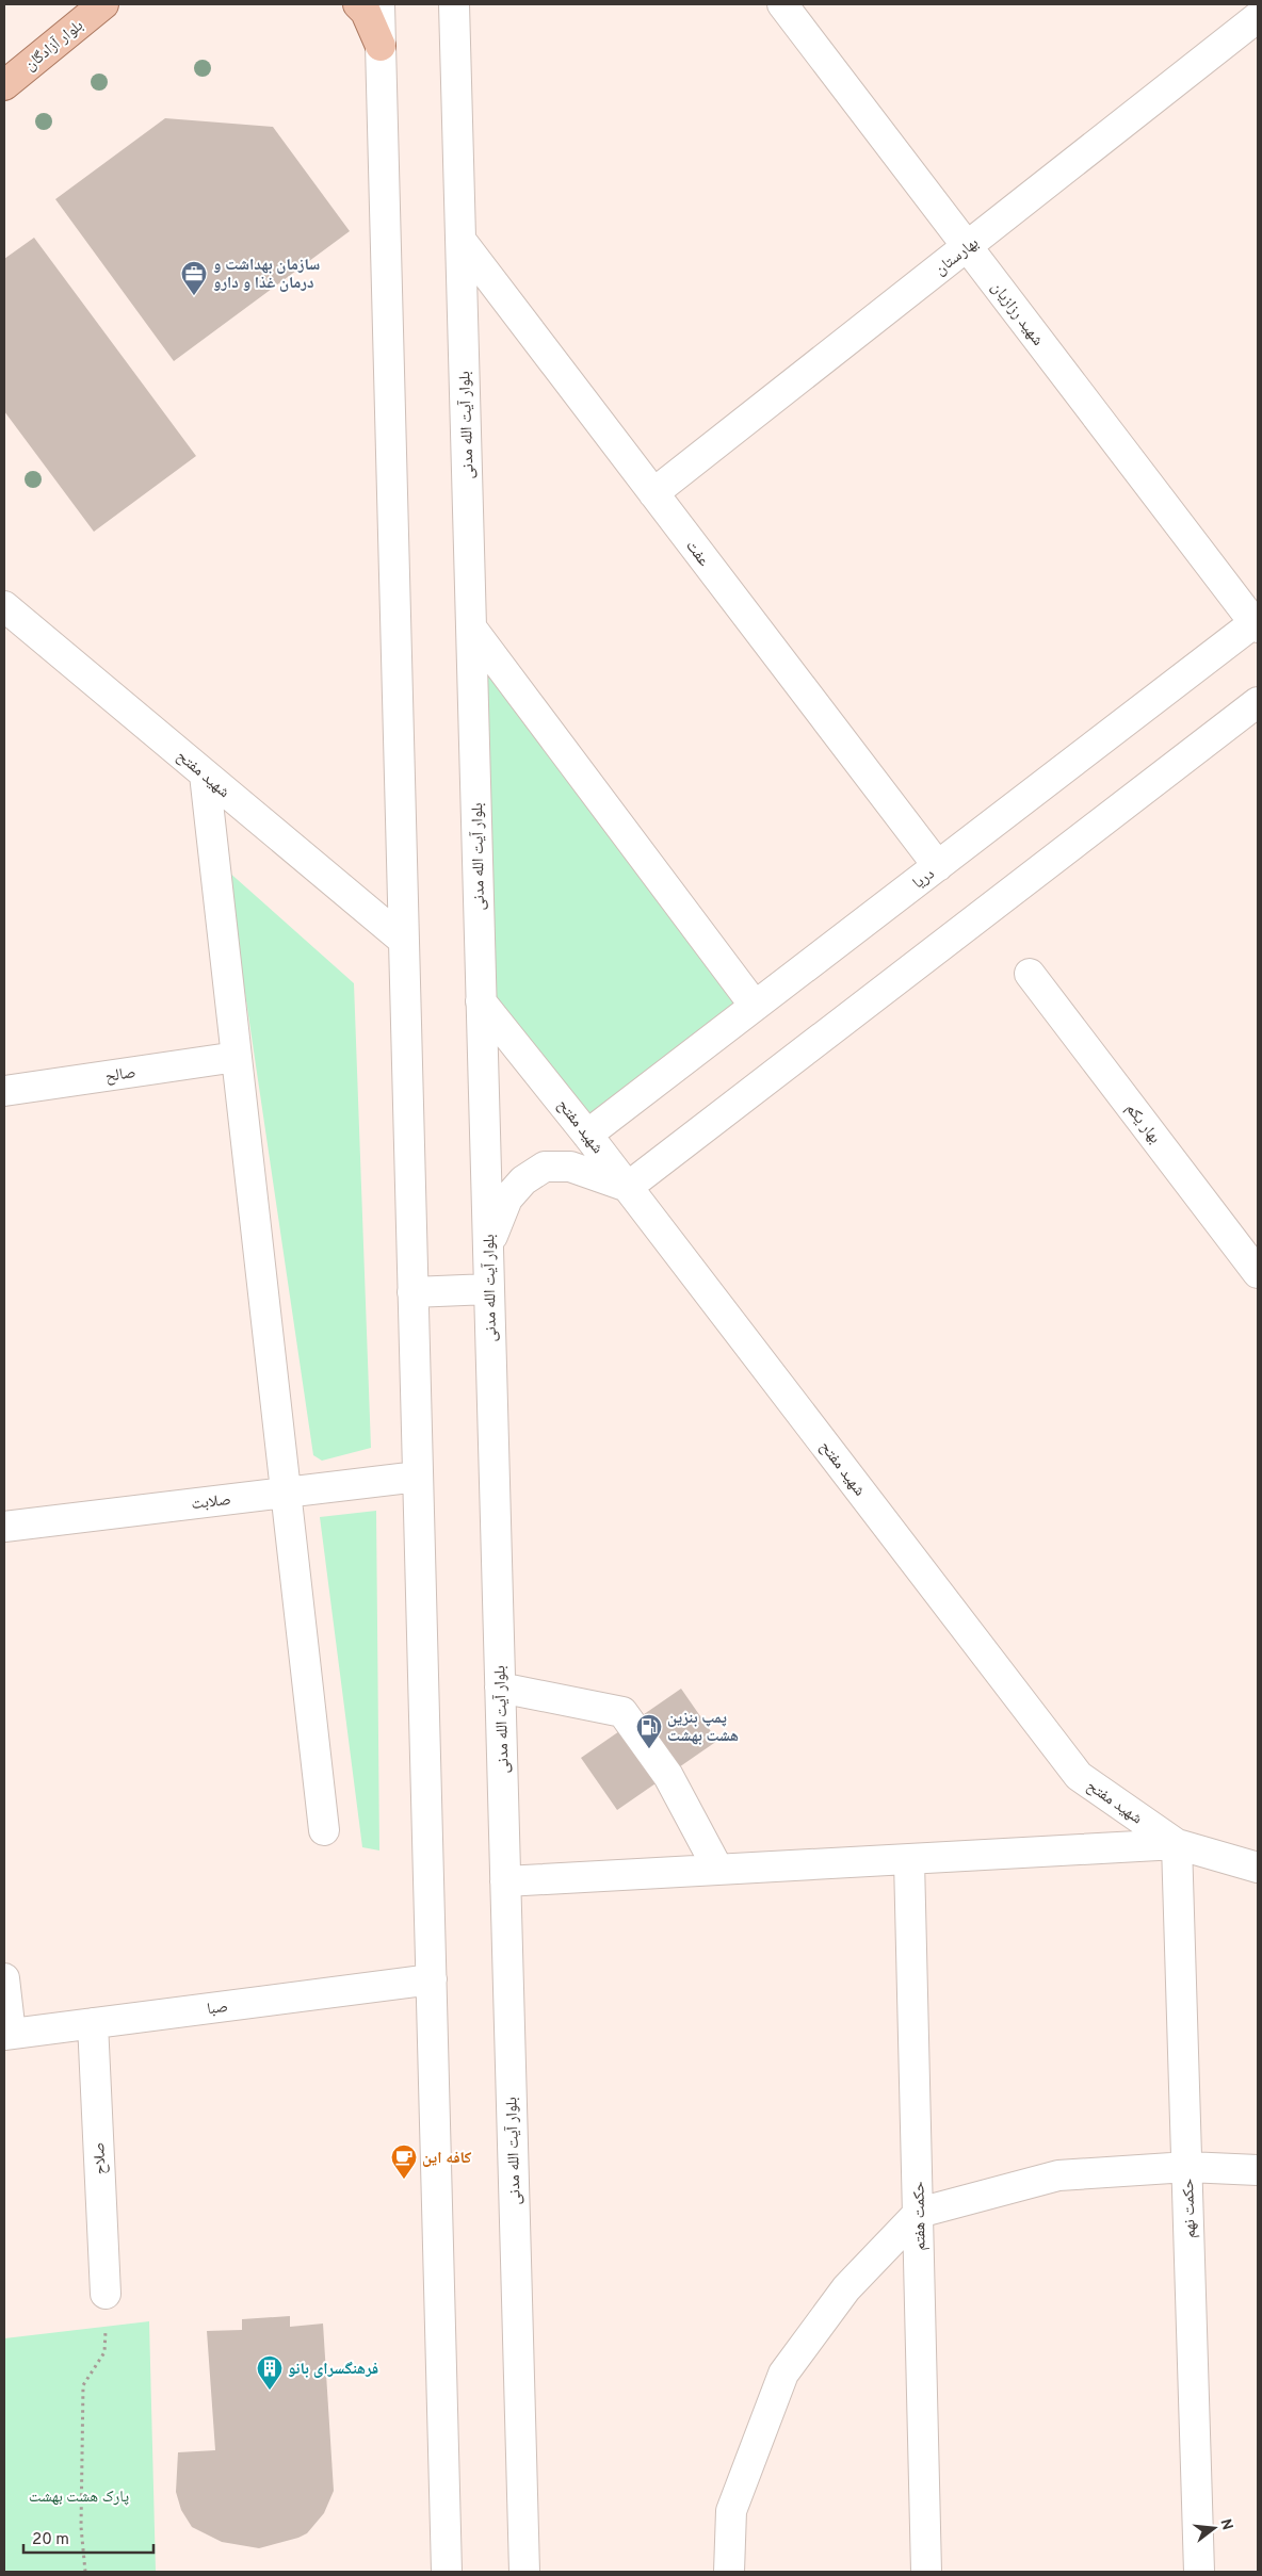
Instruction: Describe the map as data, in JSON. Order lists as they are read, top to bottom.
{
  "streets": {
    "main road": ["بلوار آزادگان"],
    "street": [
      "بهارستان",
      "شهید رزازیان",
      "بلوار آیت الله مدنی",
      "عفت",
      "شهید مفتح",
      "دریا",
      "صالح",
      "بهار یکم",
      "صلابت",
      "صبا",
      "صلاح",
      "حکمت نهم",
      "حکمت هفتم"
    ]
  },
  "crossings": [
    ["بهارستان", "شهید رزازیان"],
    ["بهارستان", "عفت"],
    ["شهید رزازیان", "دریا"],
    ["بلوار آیت الله مدنی", "عفت"],
    ["بلوار آیت الله مدنی", "شهید مفتح"],
    ["عفت", "دریا"],
    ["شهید مفتح", "دریا"],
    ["شهید مفتح", "حکمت نهم"],
    ["صبا", "صلاح"]
  ],
  "parks": ["پارک هشت بهشت"],
  "places": {
    "office": ["سازمان بهداشت و درمان غذا و دارو"],
    "fuel station": ["پمپ بنزین هشت بهشت"],
    "cafe": ["کافه این"],
    "building": ["فرهنگسرای بانو"]
  },
  "scale_bar": "20 m",
  "north": "right"
}
